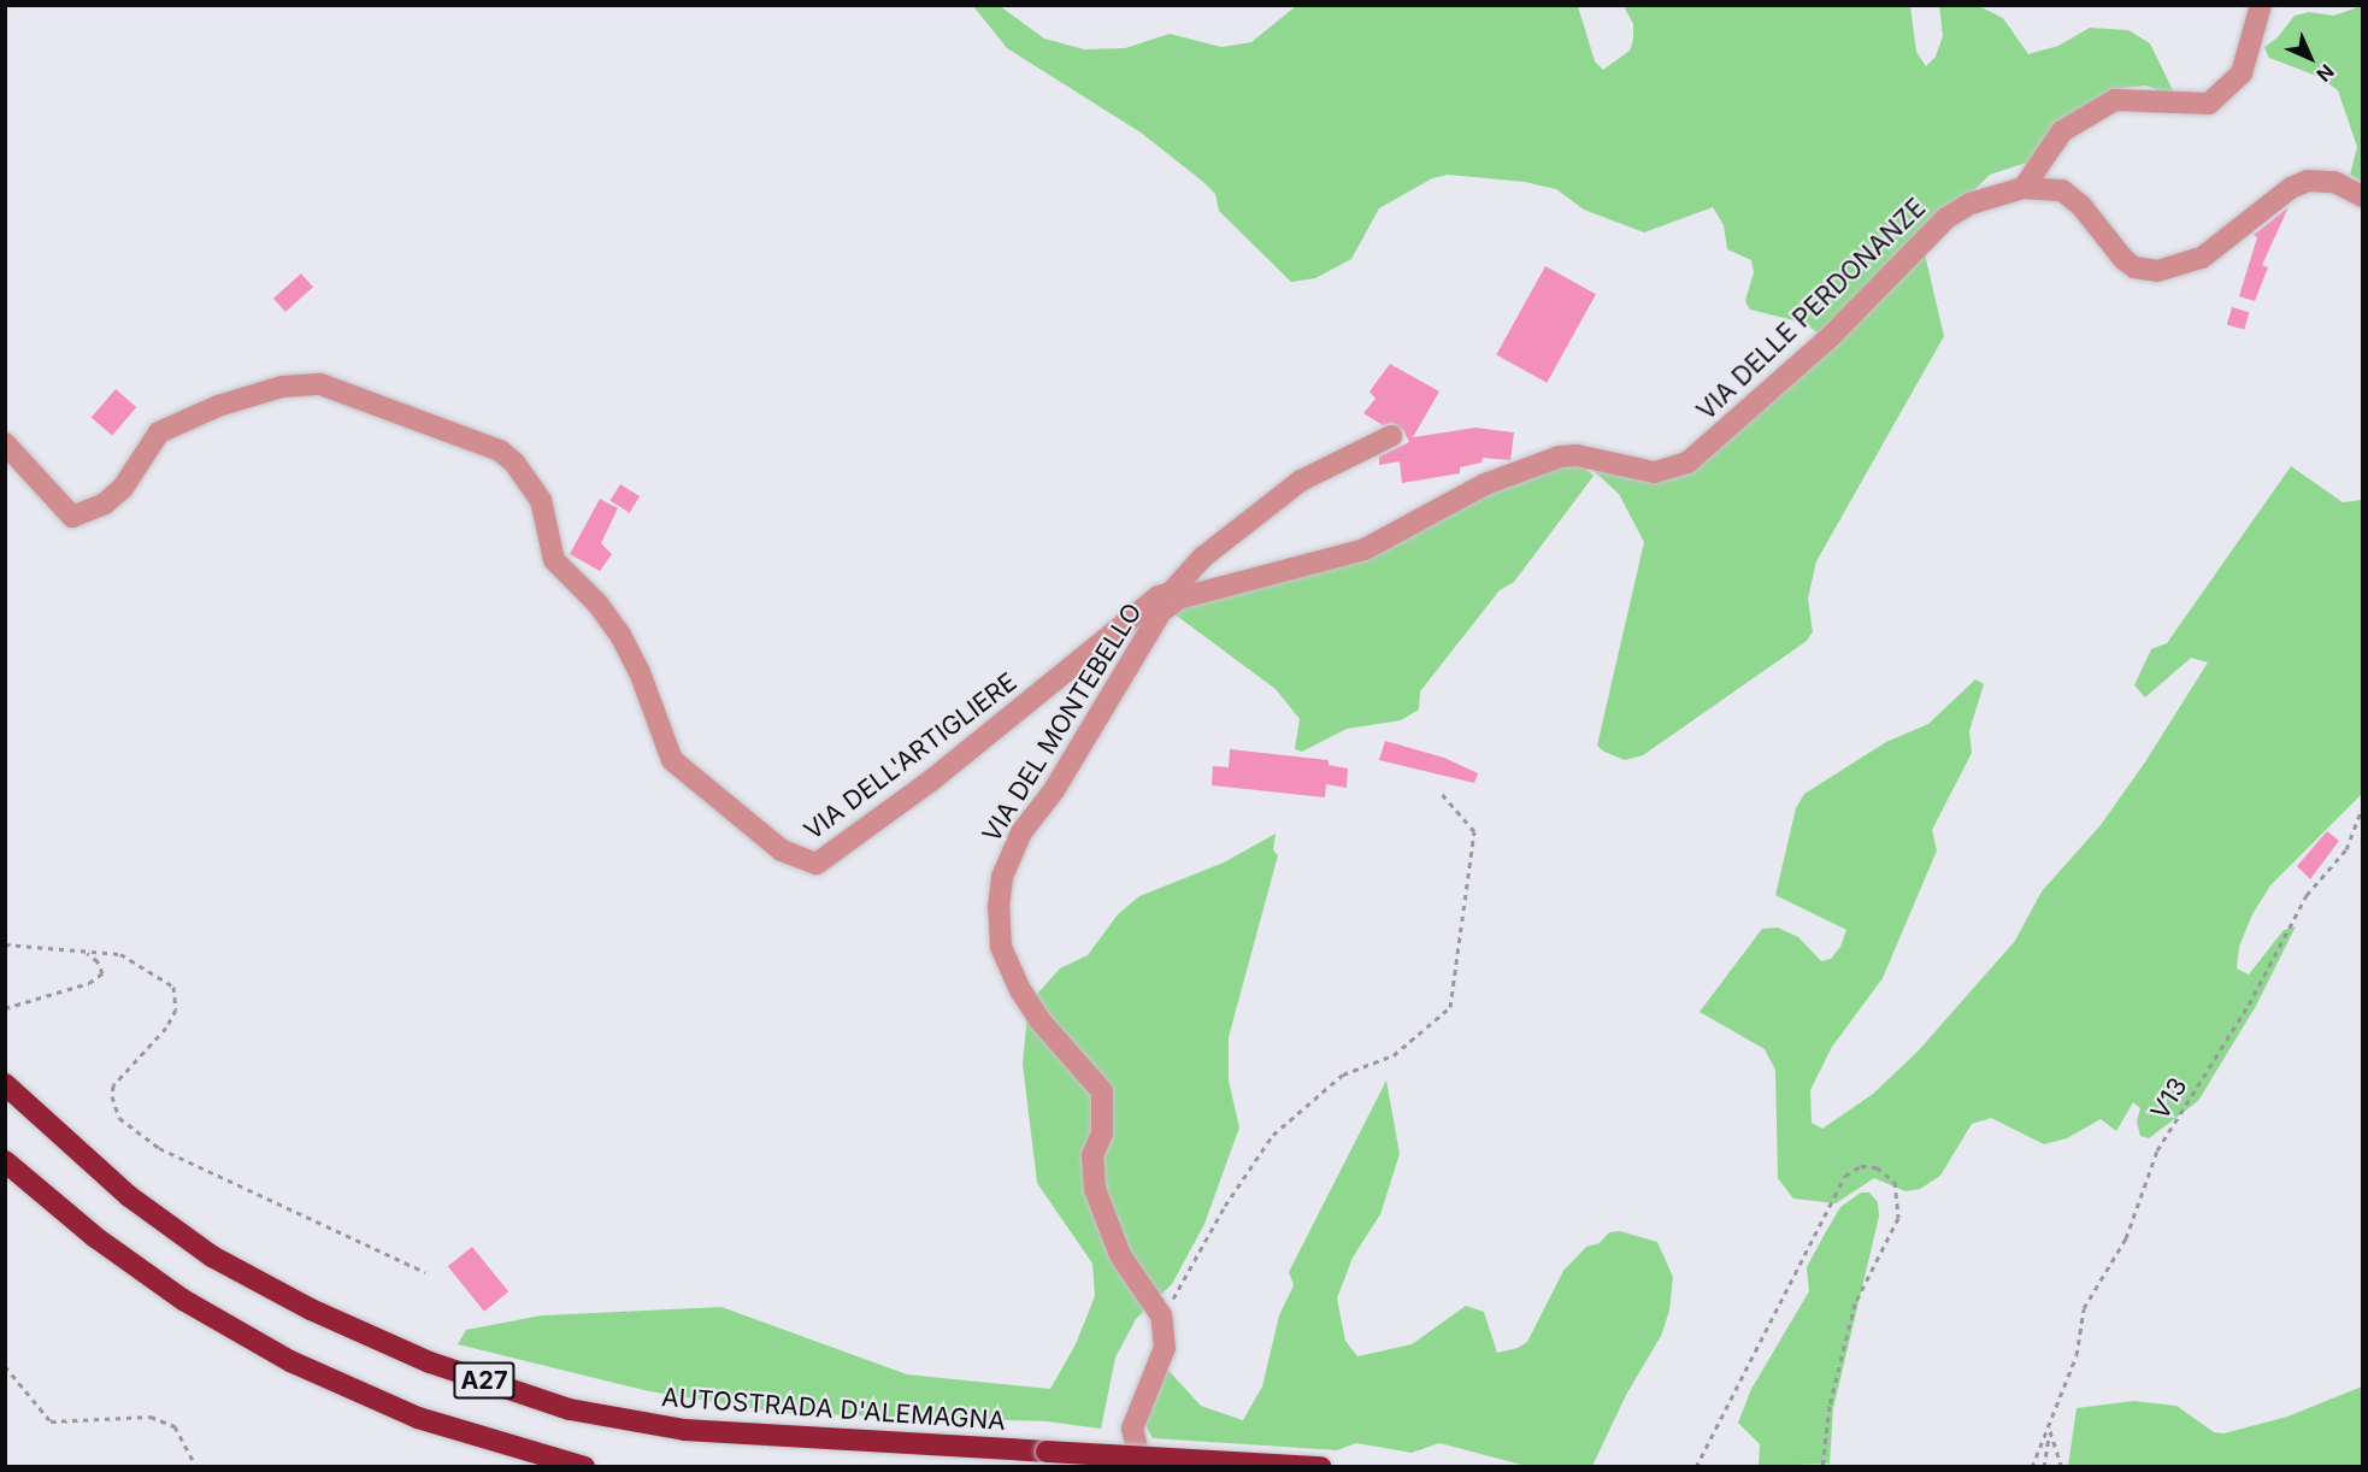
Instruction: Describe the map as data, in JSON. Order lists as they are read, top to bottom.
{
  "streets": {
    "highway": ["A27", "AUTOSTRADA D'ALEMAGNA"],
    "street": ["VIA DELLE PERDONANZE", "VIA DEL MONTEBELLO", "VIA DELL'ARTIGLIERE"],
    "path": ["V13"]
  },
  "crossings": [
    ["VIA DELLE PERDONANZE", "VIA DEL MONTEBELLO"],
    ["VIA DELLE PERDONANZE", "VIA DELL'ARTIGLIERE"],
    ["VIA DEL MONTEBELLO", "VIA DELL'ARTIGLIERE"]
  ],
  "north": "bottom right"
}
